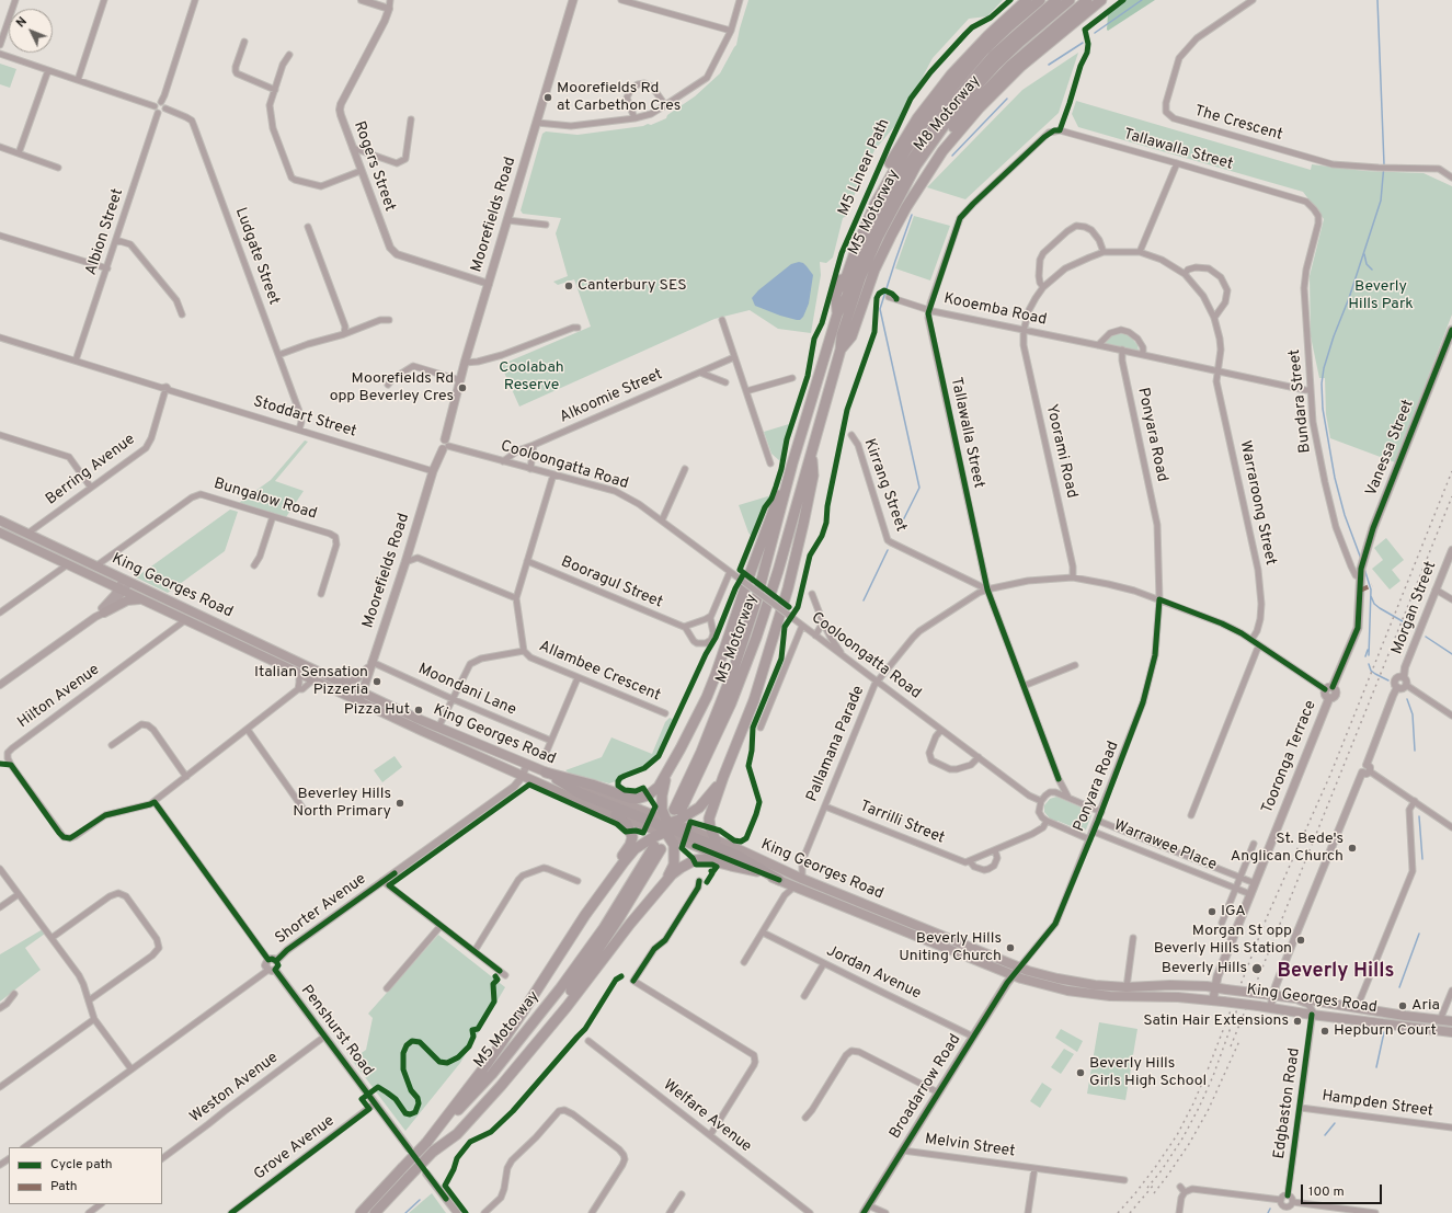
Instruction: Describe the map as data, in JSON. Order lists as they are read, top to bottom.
{
  "streets": {
    "highway": ["M8 Motorway", "M5 Motorway", "King Georges Road"],
    "main road": [
      "Moorefields Road",
      "Vanessa Street",
      "Tooronga Terrace",
      "Broadarrow Road"
    ],
    "street": [
      "The Crescent",
      "Tallawalla Street",
      "Rogers Street",
      "Albion Street",
      "Ludgate Street",
      "Kooemba Road",
      "Alkoomie Street",
      "Bundara Street",
      "Stoddart Street",
      "Ponyara Road",
      "Yoorami Road",
      "Cooloongatta Road",
      "Berring Avenue",
      "Kirrang Street",
      "Bungalow Road",
      "Warraroong Street",
      "Booragul Street",
      "Morgan Street",
      "Allambee Crescent",
      "Moondani Lane",
      "Hilton Avenue",
      "Pallamana Parade",
      "Tarrilli Street",
      "Warrawee Place",
      "Shorter Avenue",
      "Jordan Avenue",
      "Penshurst Road",
      "Weston Avenue",
      "Edgbaston Road",
      "Hampden Street",
      "Welfare Avenue",
      "Melvin Street",
      "Grove Avenue"
    ],
    "cycle path": ["M5 Linear Path"]
  },
  "crossings": [
    ["M8 Motorway", "M5 Motorway"],
    ["Tallawalla Street", "Kooemba Road"],
    ["Tallawalla Street", "Bundara Street"],
    ["Tallawalla Street", "Kirrang Street"],
    ["Tallawalla Street", "Pallamana Parade"],
    ["Rogers Street", "Moorefields Road"],
    ["Moorefields Road", "Stoddart Street"],
    ["Moorefields Road", "Cooloongatta Road"],
    ["Moorefields Road", "King Georges Road"],
    ["Moorefields Road", "Moondani Lane"],
    ["Albion Street", "Ludgate Street"],
    ["Albion Street", "Stoddart Street"],
    ["Ludgate Street", "Stoddart Street"],
    ["Kooemba Road", "Bundara Street"],
    ["Kooemba Road", "Ponyara Road"],
    ["Kooemba Road", "Yoorami Road"],
    ["Kooemba Road", "Warraroong Street"],
    ["Alkoomie Street", "Cooloongatta Road"],
    ["Bundara Street", "Vanessa Street"],
    ["Bundara Street", "Tooronga Terrace"],
    ["Stoddart Street", "Berring Avenue"],
    ["Ponyara Road", "King Georges Road"],
    ["Ponyara Road", "Pallamana Parade"],
    ["Ponyara Road", "Warrawee Place"],
    ["Ponyara Road", "Broadarrow Road"],
    ["Vanessa Street", "Tooronga Terrace"],
    ["Yoorami Road", "Pallamana Parade"],
    ["Cooloongatta Road", "Allambee Crescent"],
    ["Cooloongatta Road", "Pallamana Parade"],
    ["Berring Avenue", "King Georges Road"],
    ["Kirrang Street", "Pallamana Parade"],
    ["Bungalow Road", "King Georges Road"],
    ["Warraroong Street", "Pallamana Parade"],
    ["Booragul Street", "Allambee Crescent"],
    ["King Georges Road", "Hilton Avenue"],
    ["King Georges Road", "Pallamana Parade"],
    ["King Georges Road", "Tooronga Terrace"],
    ["King Georges Road", "Shorter Avenue"],
    ["King Georges Road", "Broadarrow Road"],
    ["King Georges Road", "Edgbaston Road"],
    ["Pallamana Parade", "Tooronga Terrace"],
    ["Pallamana Parade", "Tarrilli Street"],
    ["Tooronga Terrace", "Warrawee Place"],
    ["Shorter Avenue", "Penshurst Road"],
    ["Jordan Avenue", "Broadarrow Road"],
    ["Penshurst Road", "Weston Avenue"],
    ["Penshurst Road", "Grove Avenue"],
    ["Broadarrow Road", "Melvin Street"],
    ["Edgbaston Road", "Hampden Street"]
  ],
  "districts": ["Beverly Hills"],
  "parks": ["Beverly Hills Park", "Coolabah Reserve"],
  "places": [
    "Moorefields Rd at Carbethon Cres",
    "Canterbury SES",
    "Moorefields Rd opp Beverley Cres",
    "Italian Sensation Pizzeria",
    "Pizza Hut",
    "Beverley Hills North Primary",
    "St. Bede's Anglican Church",
    "IGA",
    "Morgan St opp Beverly Hills Station",
    "Beverly Hills Uniting Church",
    "Beverly Hills",
    "Aria",
    "Satin Hair Extensions",
    "Hepburn Court",
    "Beverly Hills Girls High School"
  ],
  "legend": ["Cycle path", "Path"],
  "scale_bar": "100 m",
  "north": "top left"
}
